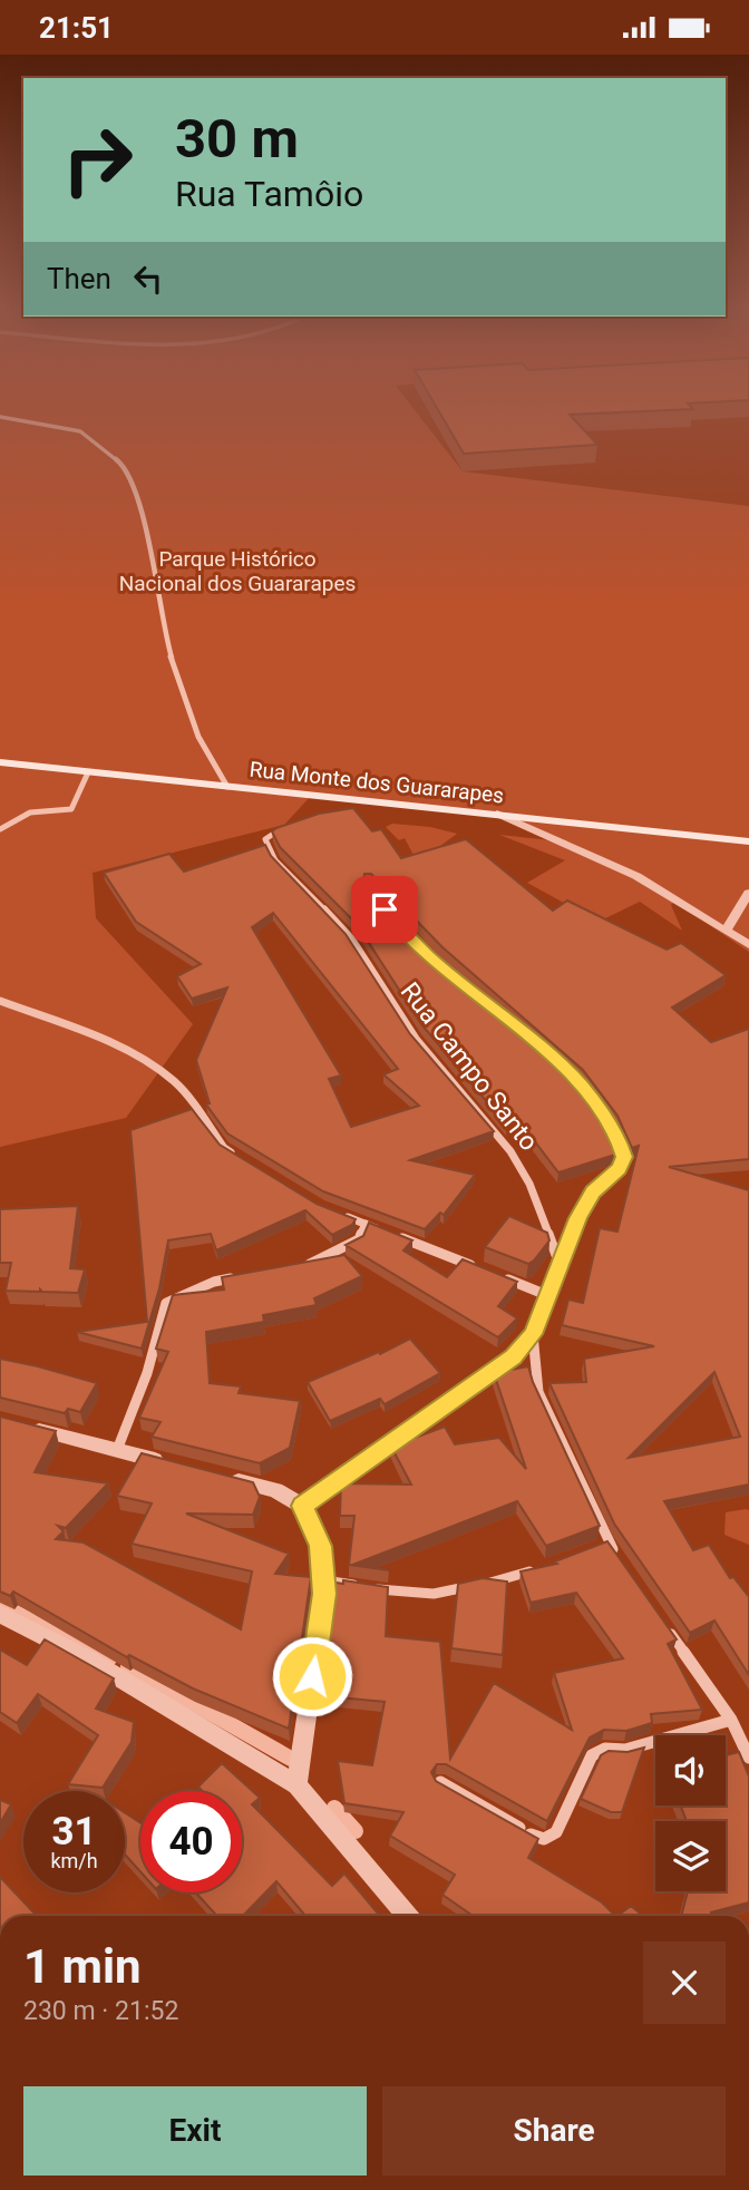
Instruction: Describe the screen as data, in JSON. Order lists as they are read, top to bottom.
{
  "streets": {
    "main road": ["Rua Monte dos Guararapes"],
    "street": ["Rua Campo Santo"]
  },
  "parks": ["Parque Histórico Nacional dos Guararapes"],
  "page": {
    "status": "21:51",
    "turn": ["30 m", "Rua Tamôio"],
    "then": "Then",
    "speed": "31 km/h",
    "limit": "40",
    "heading": ["1 min", "230 m · 21:52"],
    "buttons": ["Exit", "Share"]
  }
}
